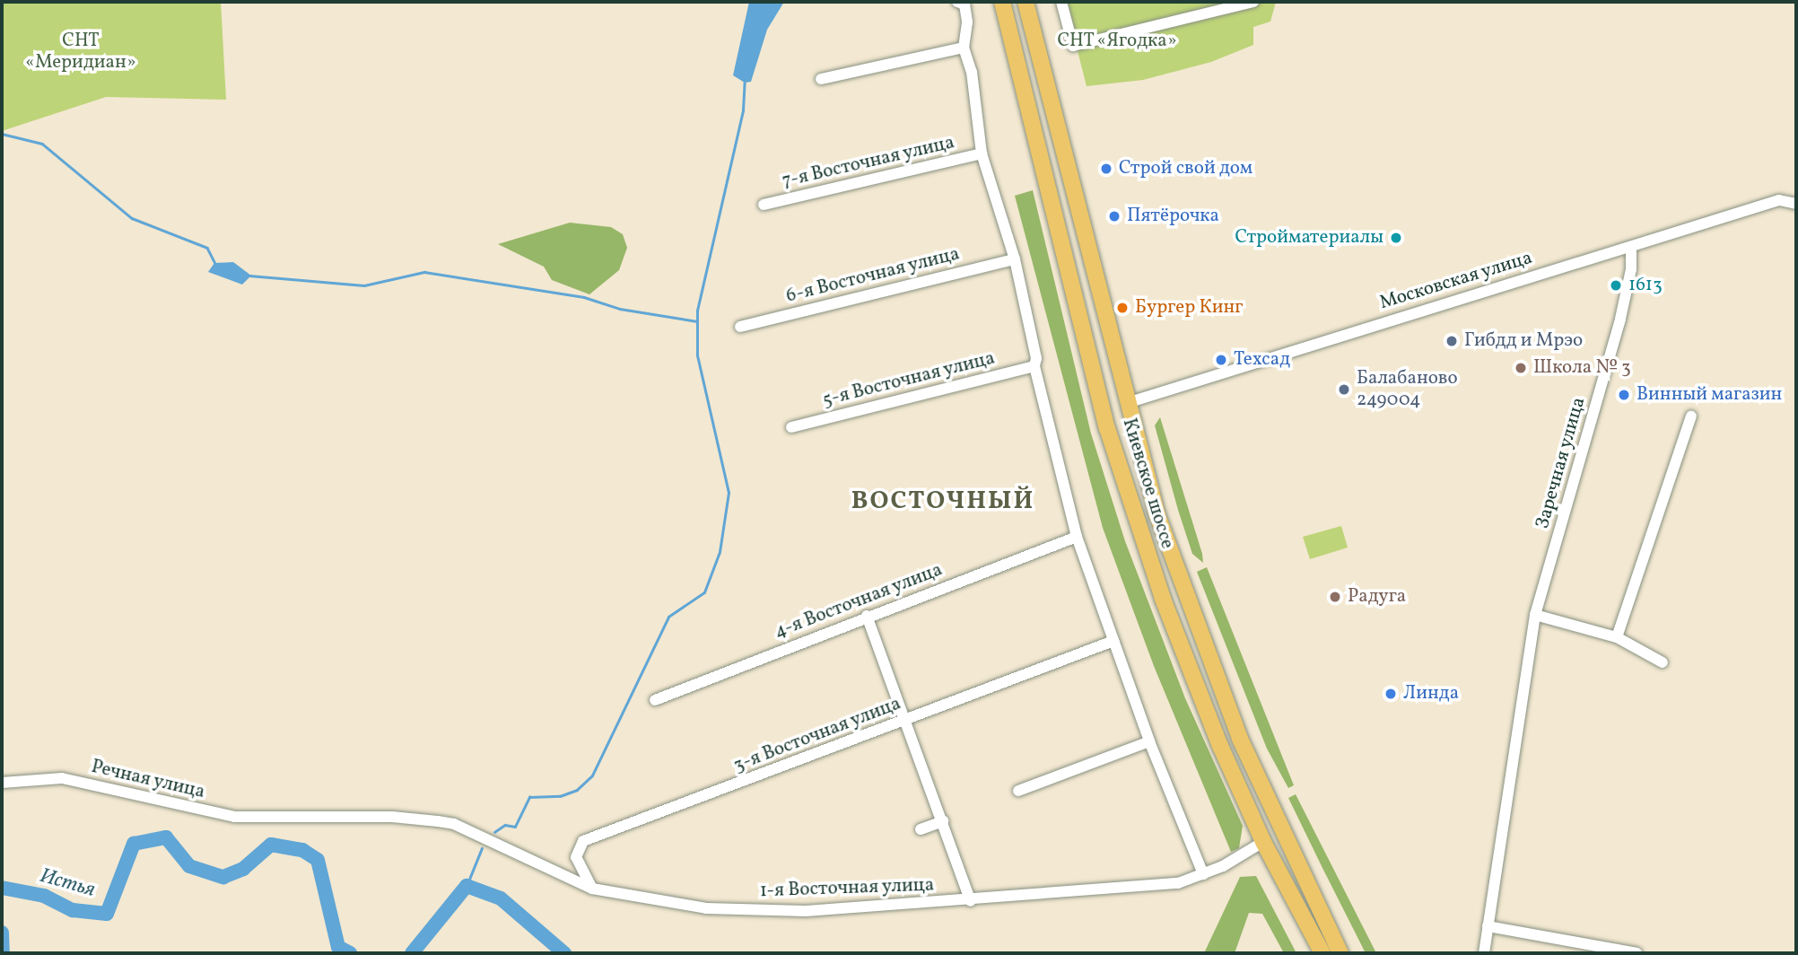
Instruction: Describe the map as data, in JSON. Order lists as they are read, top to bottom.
{
  "streets": {
    "highway": ["Киевское шоссе"],
    "street": [
      "7-я Восточная улица",
      "6-я Восточная улица",
      "Московская улица",
      "5-я Восточная улица",
      "Заречная улица",
      "4-я Восточная улица",
      "3-я Восточная улица",
      "Речная улица",
      "1-я Восточная улица"
    ]
  },
  "crossings": [
    ["Московская улица", "Заречная улица"],
    ["Московская улица", "Киевское шоссе"],
    ["Киевское шоссе", "1-я Восточная улица"],
    ["3-я Восточная улица", "1-я Восточная улица"],
    ["Речная улица", "1-я Восточная улица"]
  ],
  "districts": ["ВОСТОЧНЫЙ"],
  "water": ["Истья"],
  "parks": ["СНТ «Меридиан»", "СНТ «Ягодка»"],
  "places": [
    "Строй свой дом",
    "Пятёрочка",
    "Стройматериалы",
    "1613",
    "Бургер Кинг",
    "Гибдд и Мрэо",
    "Техсад",
    "Школа № 3",
    "Балабаново 249004",
    "Винный магазин",
    "Радуга",
    "Линда"
  ]
}
